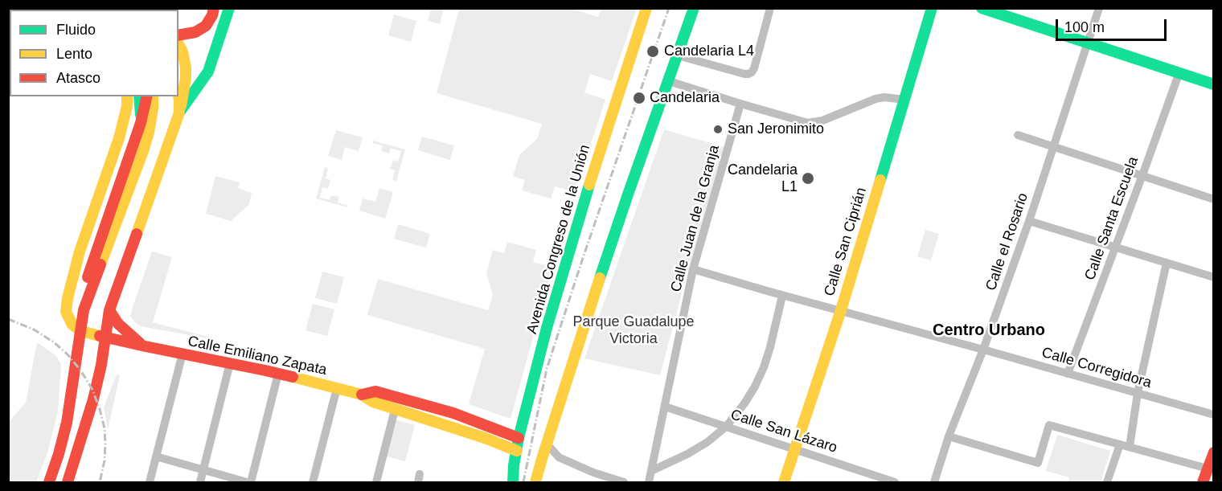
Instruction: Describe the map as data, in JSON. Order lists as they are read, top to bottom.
{
  "streets": {
    "main road": ["Avenida Congreso de la Unión", "Calle San Ciprián", "Calle Emiliano Zapata"],
    "street": [
      "Calle Juan de la Granja",
      "Calle Santa Escuela",
      "Calle el Rosario",
      "Calle Corregidora",
      "Calle San Lázaro"
    ]
  },
  "crossings": [
    ["Calle Juan de la Granja", "Calle Corregidora"],
    ["Calle Juan de la Granja", "Calle San Lázaro"],
    ["Calle Santa Escuela", "Calle Corregidora"],
    ["Avenida Congreso de la Unión", "Calle Emiliano Zapata"],
    ["Calle San Ciprián", "Calle Corregidora"],
    ["Calle San Ciprián", "Calle San Lázaro"],
    ["Calle el Rosario", "Calle Corregidora"]
  ],
  "districts": ["Centro Urbano"],
  "parks": ["Parque Guadalupe Victoria"],
  "places": [
    "Candelaria L4",
    "Candelaria",
    "San Jeronimito",
    "Candelaria L1"
  ],
  "legend": ["Fluido", "Lento", "Atasco"],
  "scale_bar": "100 m"
}
